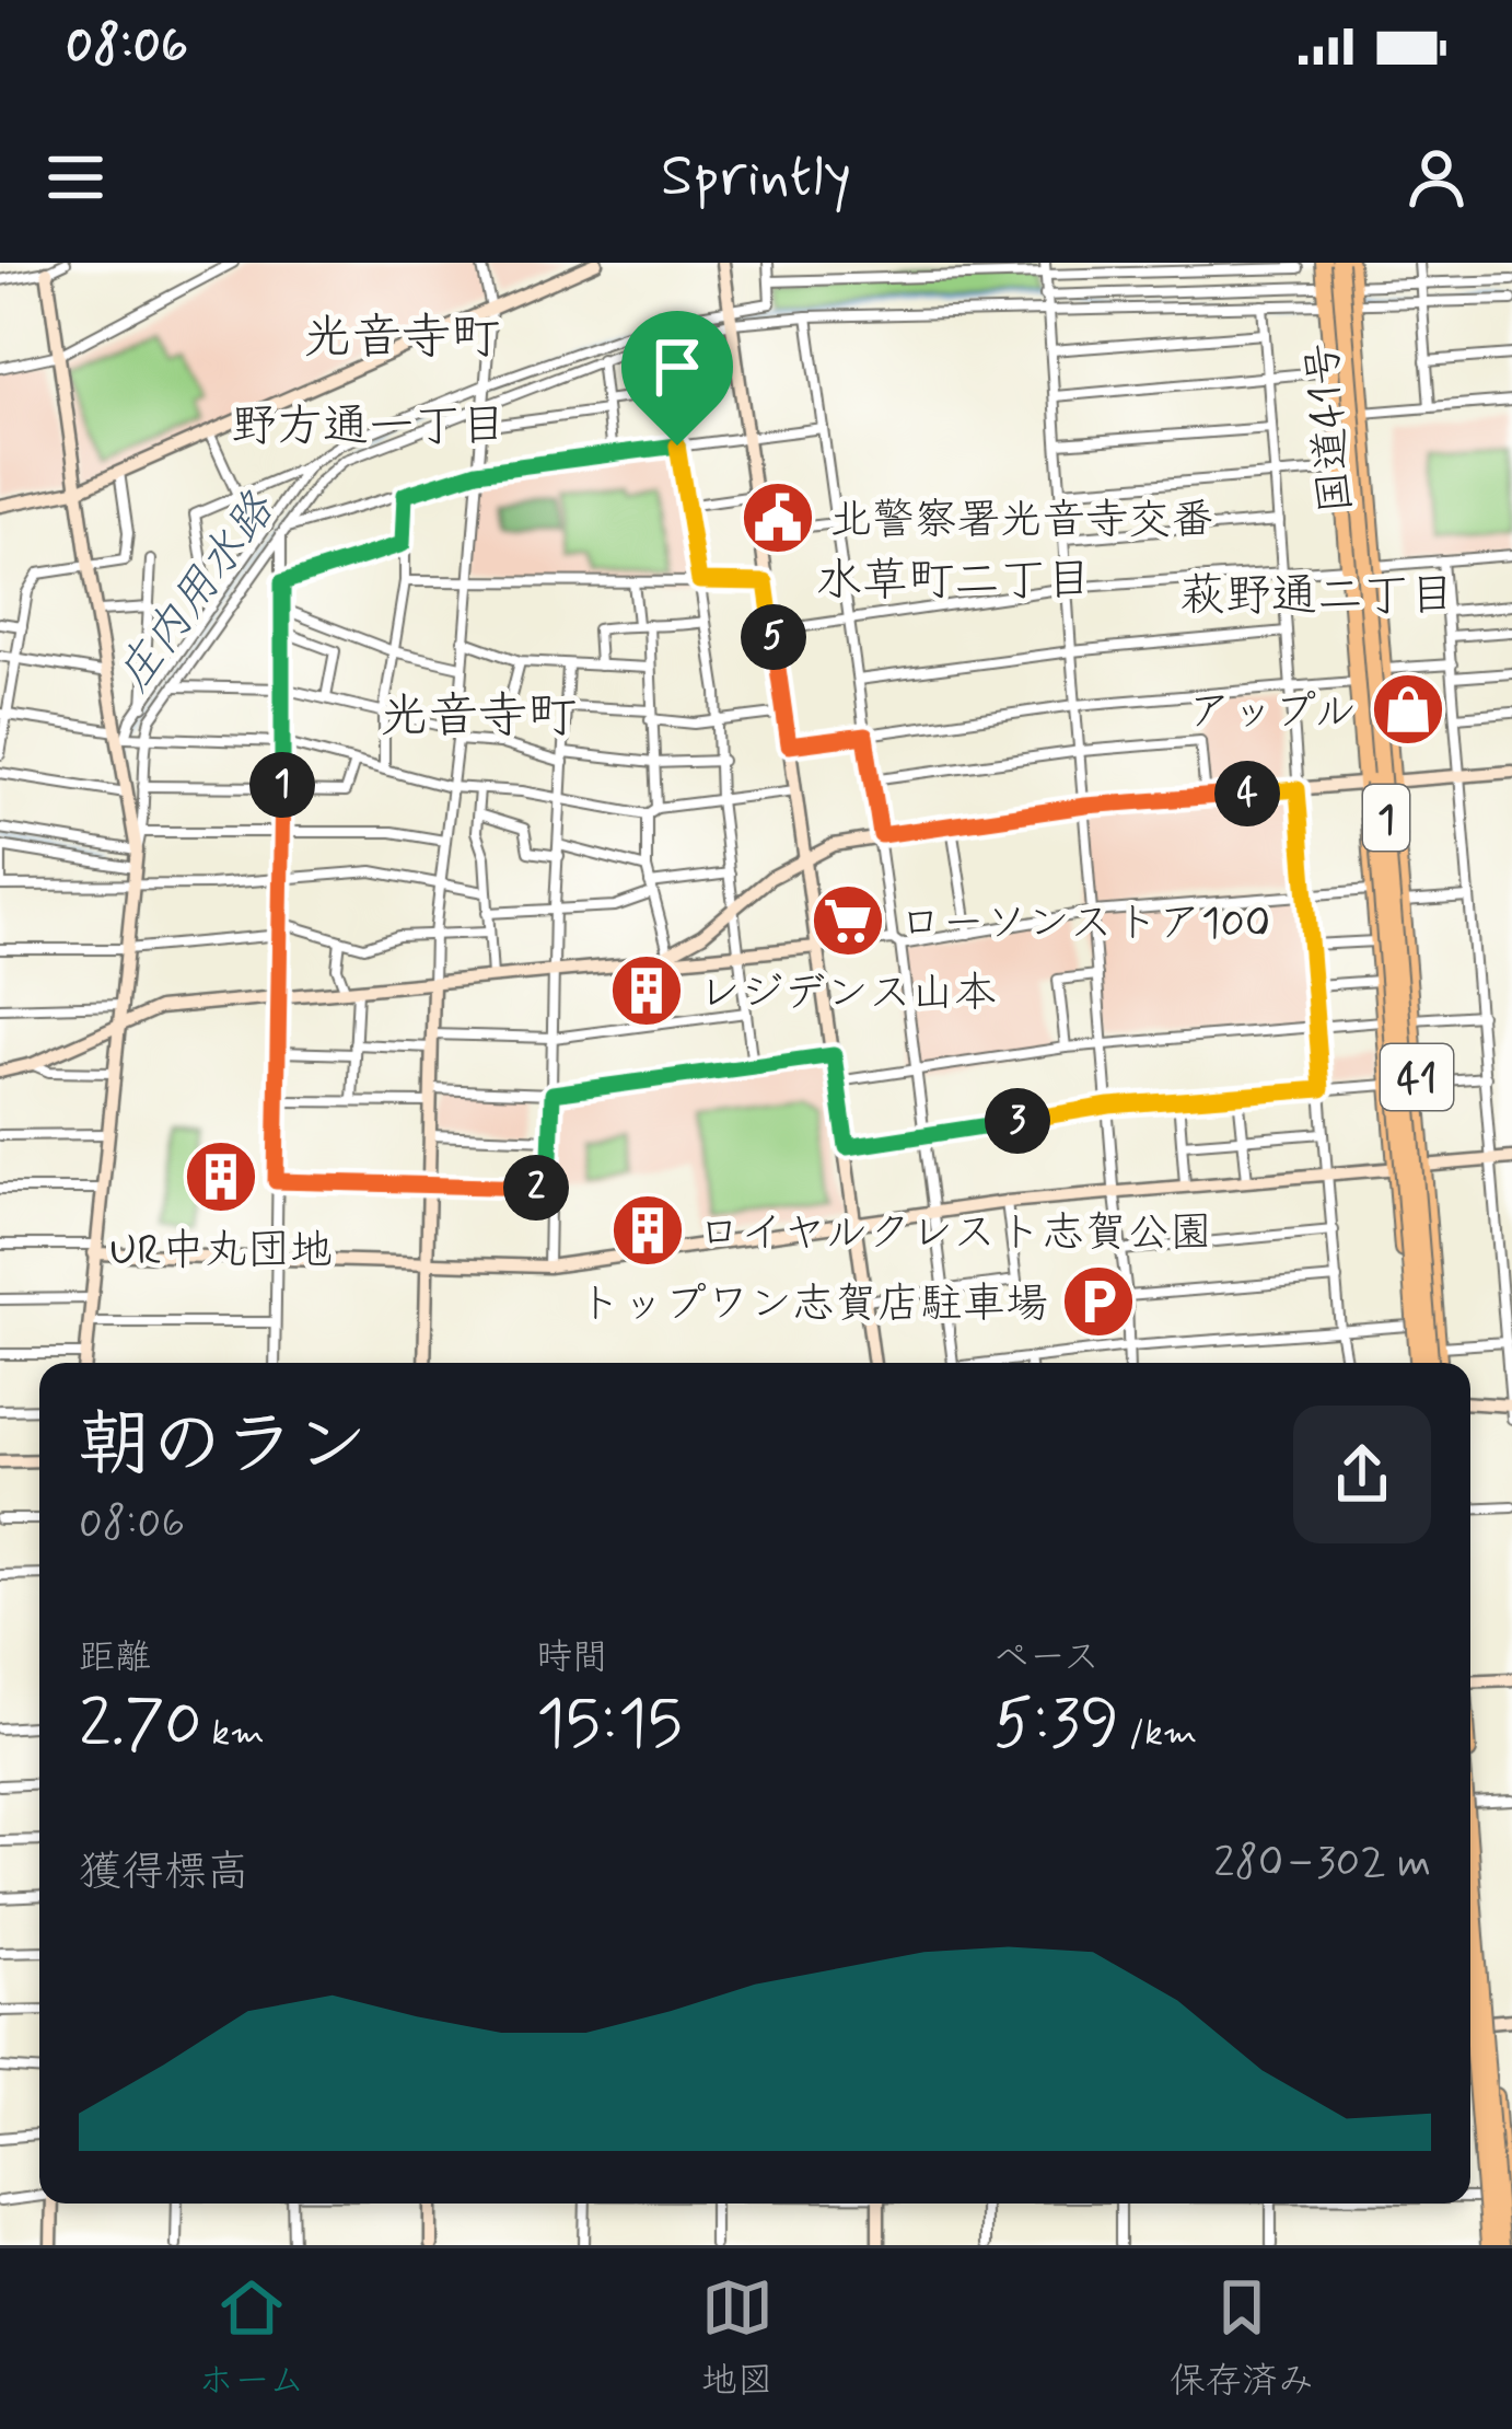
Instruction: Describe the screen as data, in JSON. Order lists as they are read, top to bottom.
{
  "streets": {
    "highway": ["国道41号", "1", "41"]
  },
  "crossings": [
    ["国道41号", "1"]
  ],
  "districts": [
    "光音寺町",
    "野方通一丁目",
    "水草町二丁目",
    "萩野通二丁目",
    "光音寺町"
  ],
  "water": ["庄内用水路"],
  "places": {
    "public building": ["北警察署光音寺交番"],
    "shop": ["アップル"],
    "supermarket": ["ローソンストア100"],
    "building": ["レジデンス山本", "UR中丸団地", "ロイヤルクレスト志賀公園"],
    "parking": ["トップワン志賀店駐車場"]
  },
  "page": {
    "status": "08:06",
    "header": "Sprintly",
    "pins": [
      "5",
      "1",
      "4",
      "3",
      "2"
    ],
    "heading": ["朝のラン", "08:06"],
    "stats": [
      ["距離", "2.70 km"],
      ["時間", "15:15"],
      ["ペース", "5:39 /km"]
    ],
    "chart": ["獲得標高", "280–302 m"],
    "tabs": ["ホーム", "地図", "保存済み"]
  }
}
